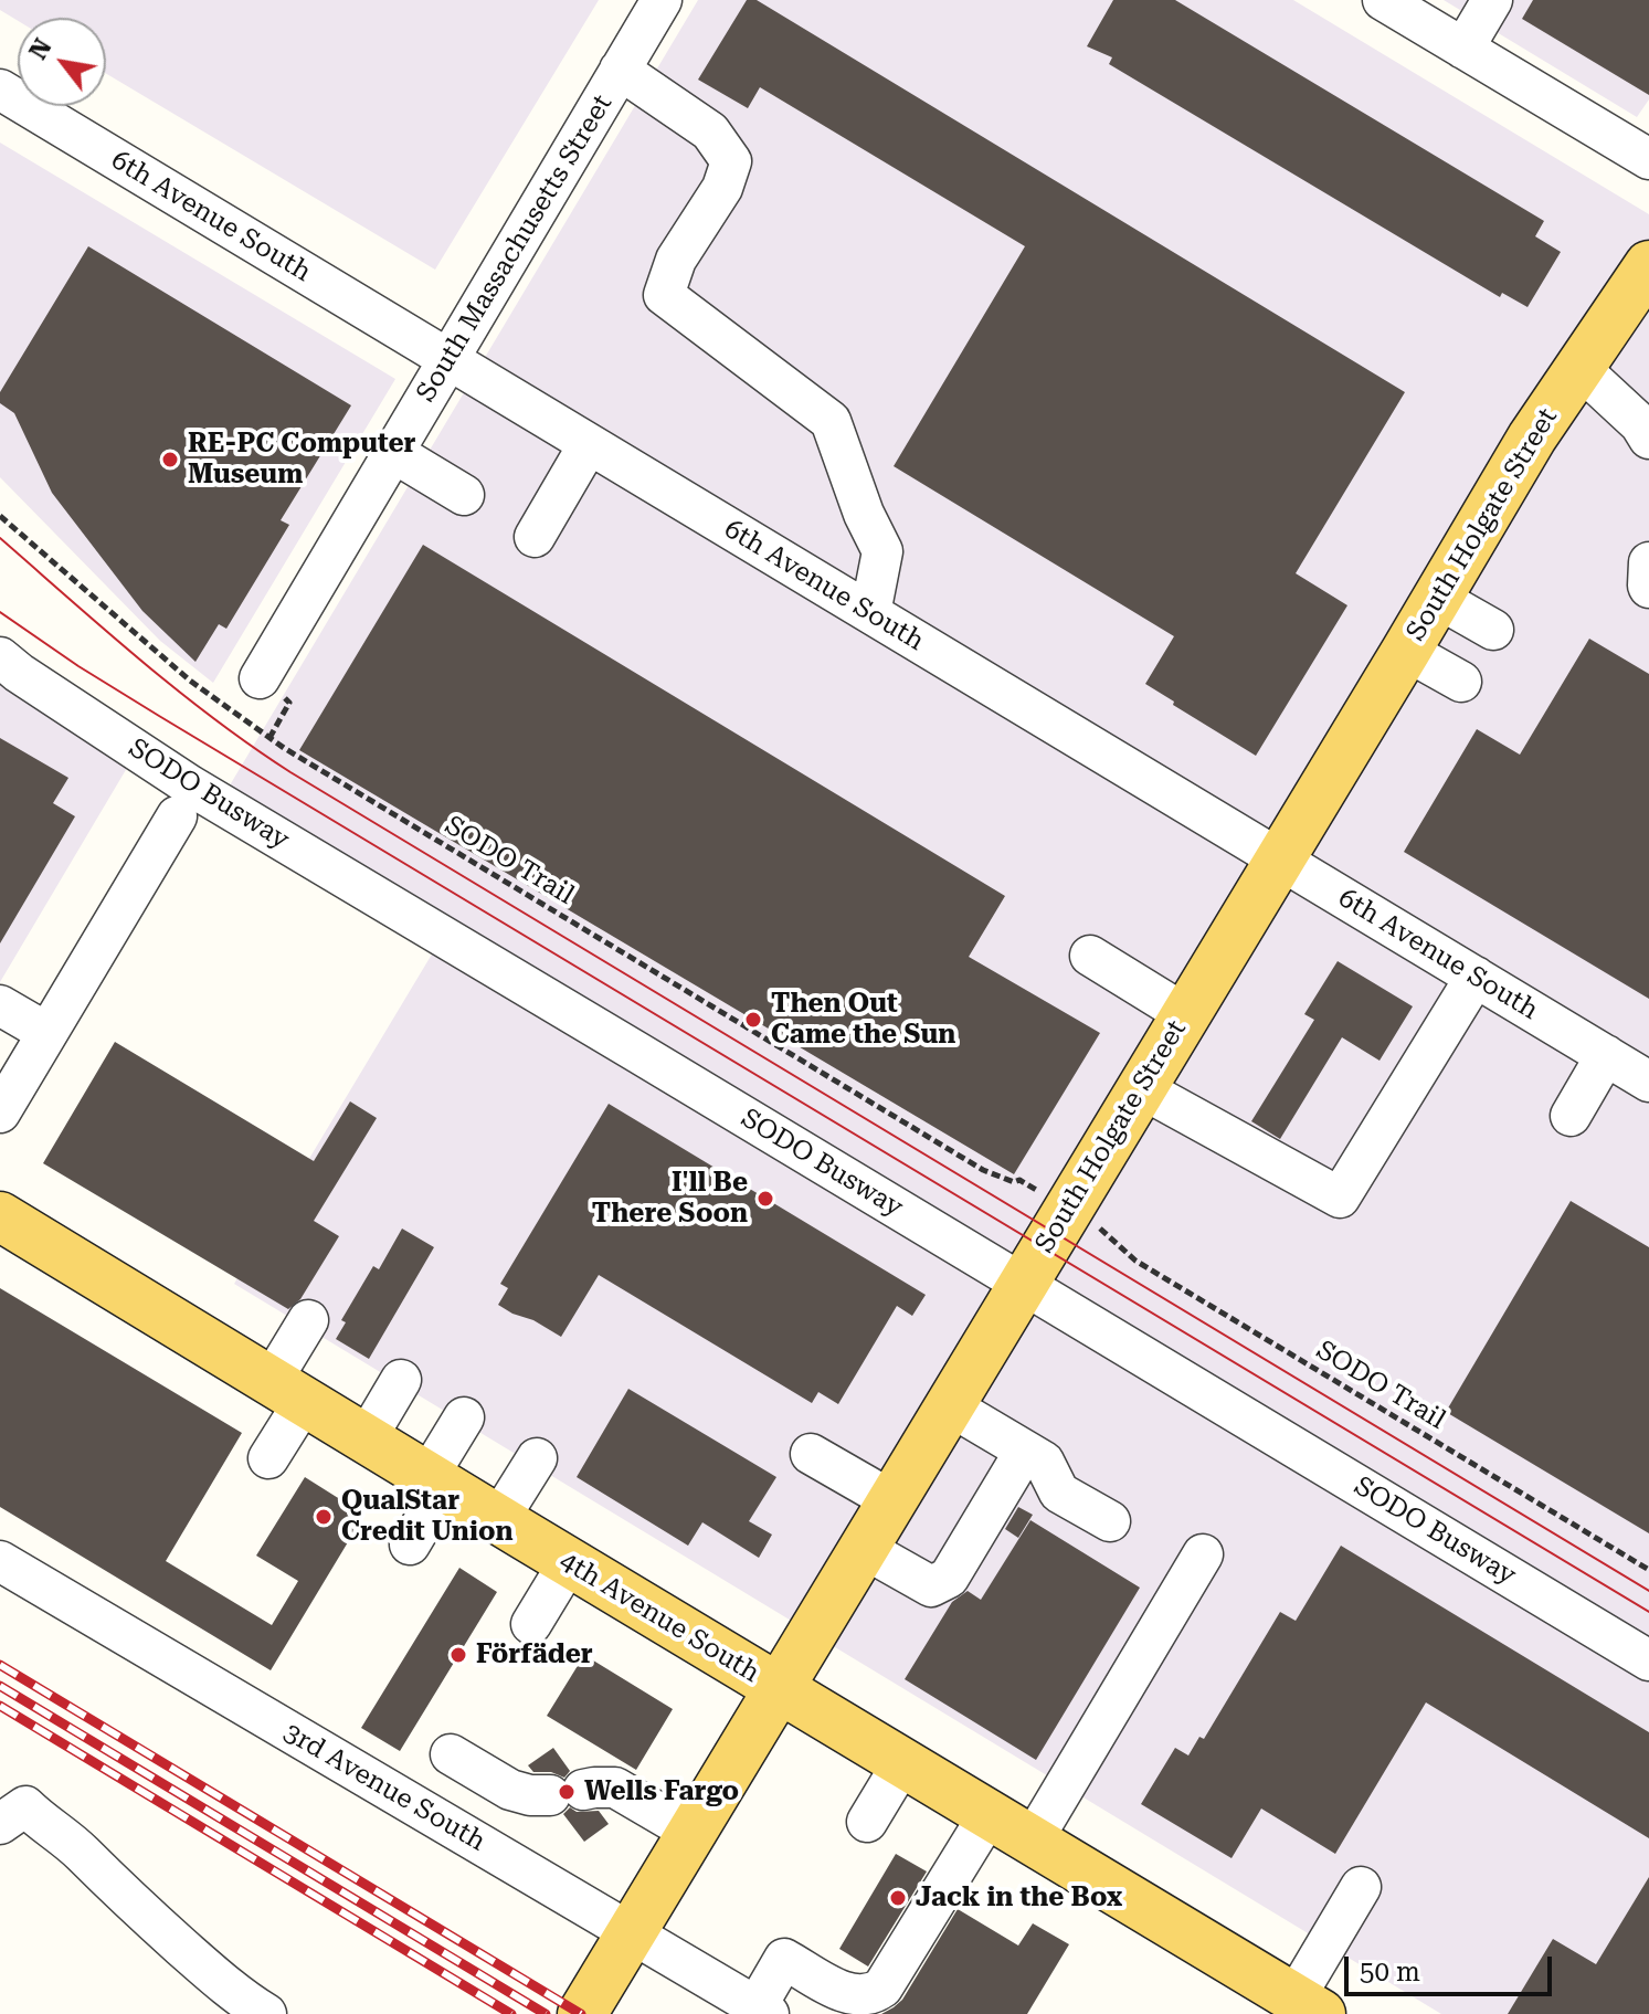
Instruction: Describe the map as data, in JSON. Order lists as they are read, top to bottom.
{
  "streets": {
    "main road": ["South Holgate Street", "4th Avenue South"],
    "street": [
      "6th Avenue South",
      "South Massachusetts Street",
      "SODO Busway",
      "3rd Avenue South"
    ],
    "path": ["SODO Trail"]
  },
  "crossings": [
    ["6th Avenue South", "South Massachusetts Street"],
    ["6th Avenue South", "South Holgate Street"],
    ["South Holgate Street", "SODO Busway"],
    ["South Holgate Street", "4th Avenue South"],
    ["South Holgate Street", "3rd Avenue South"]
  ],
  "places": [
    "RE-PC Computer Museum",
    "Then Out Came the Sun",
    "I'll Be There Soon",
    "QualStar Credit Union",
    "Förfäder",
    "Wells Fargo",
    "Jack in the Box"
  ],
  "scale_bar": "50 m",
  "north": "top left"
}
